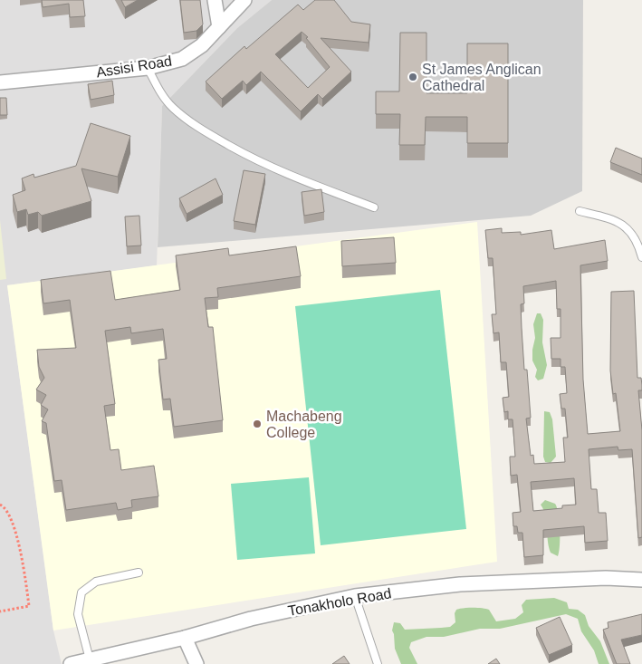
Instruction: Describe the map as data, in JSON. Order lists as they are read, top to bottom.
{
  "streets": {
    "street": ["Assisi Road", "Tonakholo Road"]
  },
  "places": ["St James Anglican Cathedral", "Machabeng College"]
}
